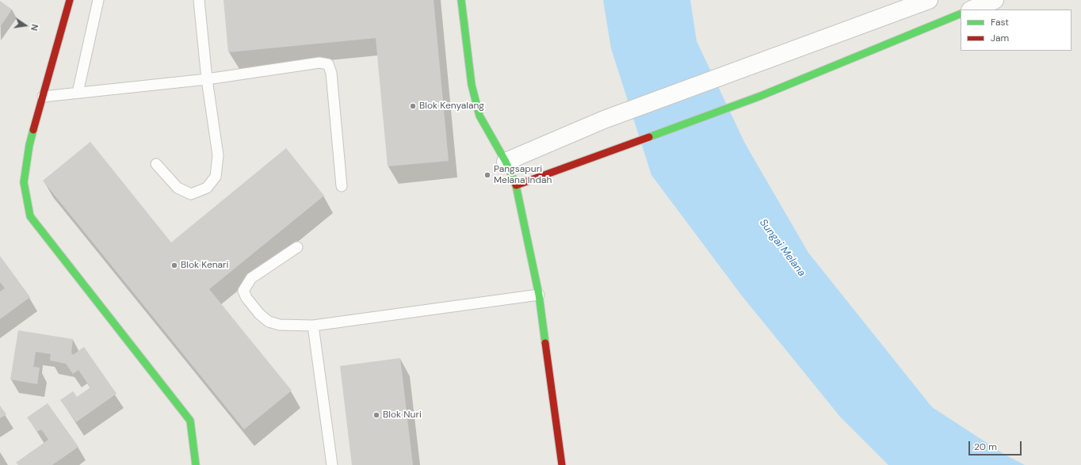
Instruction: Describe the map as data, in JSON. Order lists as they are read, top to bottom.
{
  "water": ["Sungai Melana"],
  "places": [
    "Blok Kenyalang",
    "Pangsapuri Melana Indah",
    "Blok Kenari",
    "Blok Nuri"
  ],
  "legend": ["Fast", "Jam"],
  "scale_bar": "20 m",
  "north": "right"
}
